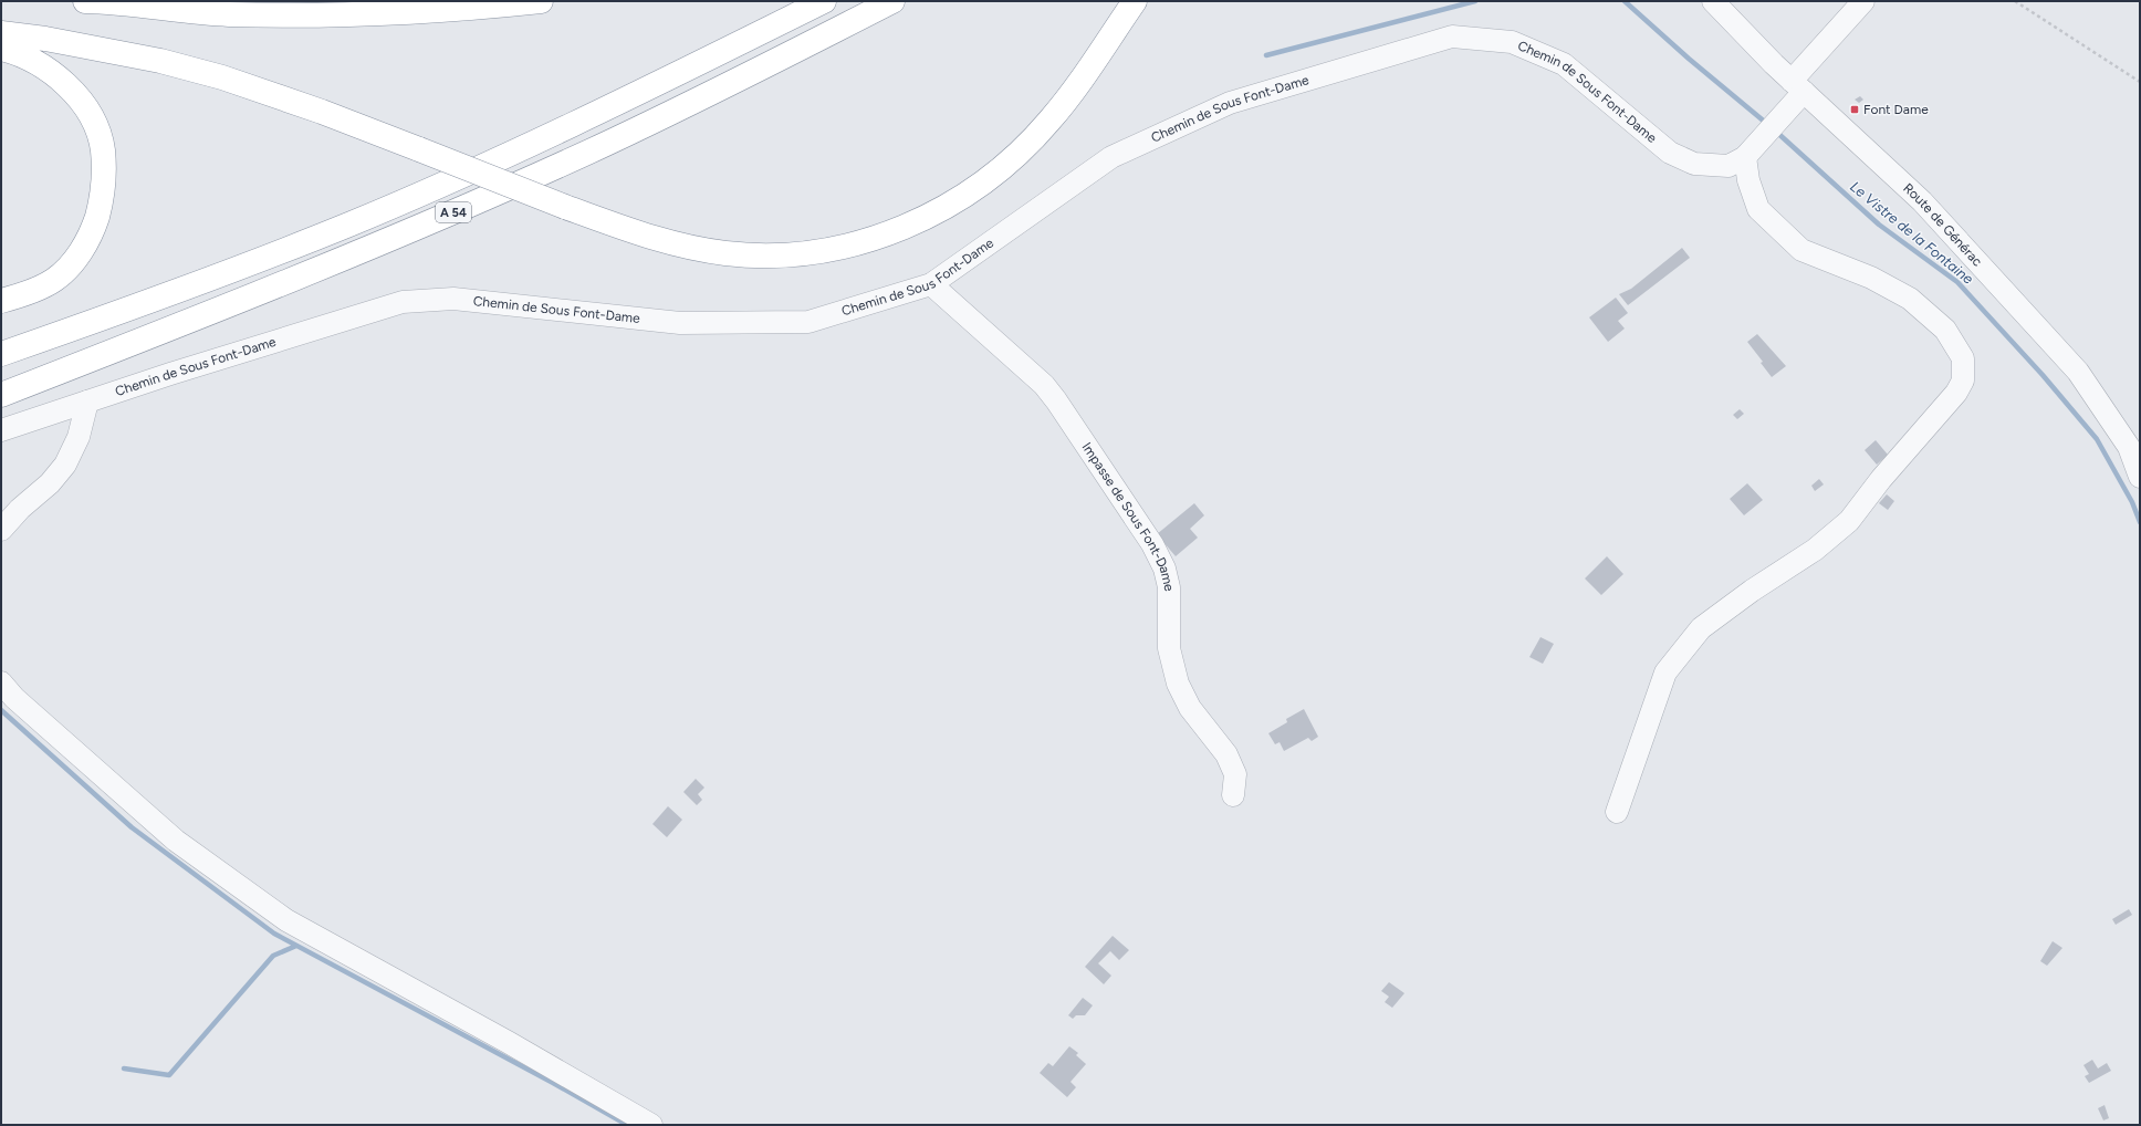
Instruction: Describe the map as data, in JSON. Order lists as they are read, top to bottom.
{
  "streets": {
    "highway": ["A 54"],
    "street": ["Chemin de Sous Font-Dame", "Route de Générac", "Impasse de Sous Font-Dame"]
  },
  "crossings": [
    ["Chemin de Sous Font-Dame", "Impasse de Sous Font-Dame"]
  ],
  "water": ["Le Vistre de la Fontaine"],
  "places": {
    "transit": ["Font Dame"]
  }
}
